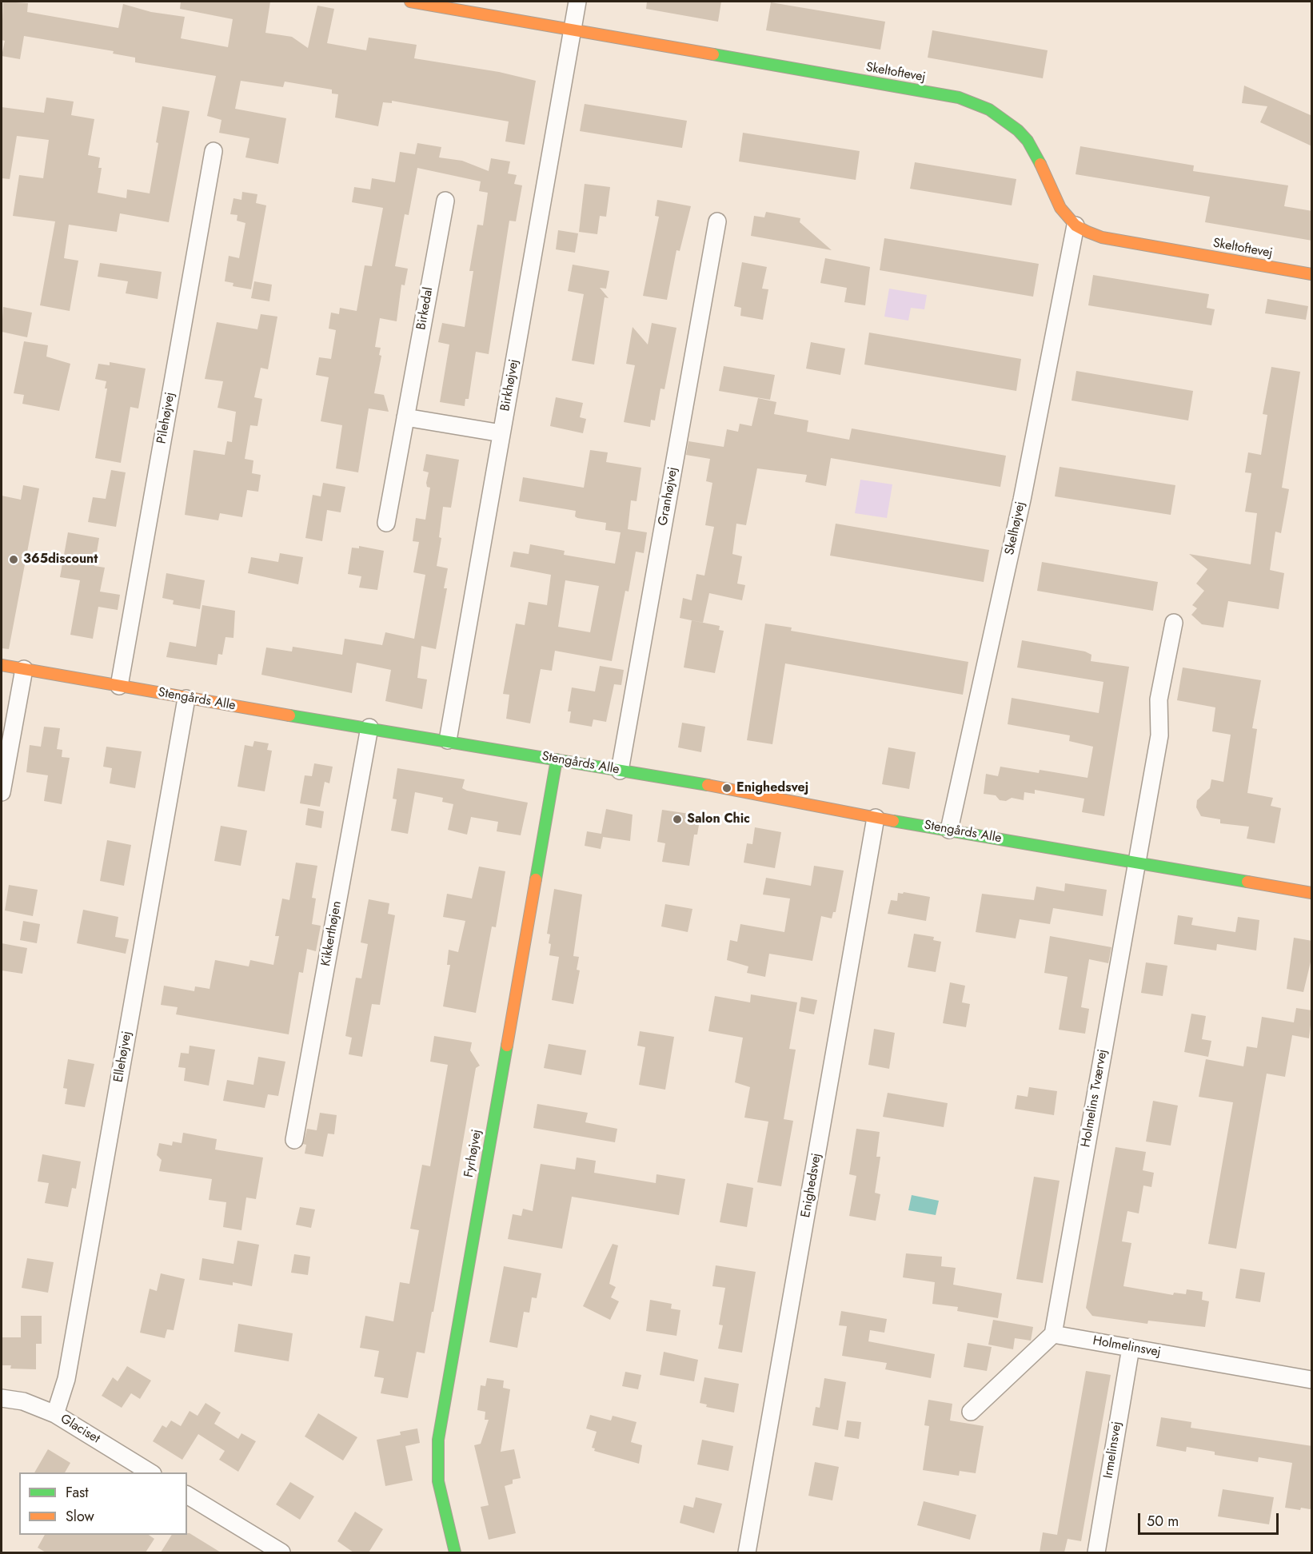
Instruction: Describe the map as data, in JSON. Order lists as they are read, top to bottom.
{
  "streets": {
    "street": [
      "Skeltoftevej",
      "Birkedal",
      "Birkhøjvej",
      "Pilehøjvej",
      "Granhøjvej",
      "Skelhøjvej",
      "Stengårds Alle",
      "Kikkerthøjen",
      "Ellehøjvej",
      "Holmelins Tværvej",
      "Fyrhøjvej",
      "Enighedsvej",
      "Holmelinsvej",
      "Glaciset",
      "Irmelinsvej"
    ]
  },
  "crossings": [
    ["Skeltoftevej", "Birkhøjvej"],
    ["Skeltoftevej", "Skelhøjvej"],
    ["Birkhøjvej", "Stengårds Alle"],
    ["Pilehøjvej", "Stengårds Alle"],
    ["Granhøjvej", "Stengårds Alle"],
    ["Skelhøjvej", "Stengårds Alle"],
    ["Stengårds Alle", "Kikkerthøjen"],
    ["Stengårds Alle", "Ellehøjvej"],
    ["Stengårds Alle", "Holmelins Tværvej"],
    ["Stengårds Alle", "Fyrhøjvej"],
    ["Stengårds Alle", "Enighedsvej"],
    ["Ellehøjvej", "Glaciset"],
    ["Holmelins Tværvej", "Holmelinsvej"],
    ["Holmelinsvej", "Irmelinsvej"]
  ],
  "places": ["365discount", "Enighedsvej", "Salon Chic"],
  "legend": ["Fast", "Slow"],
  "scale_bar": "50 m"
}
